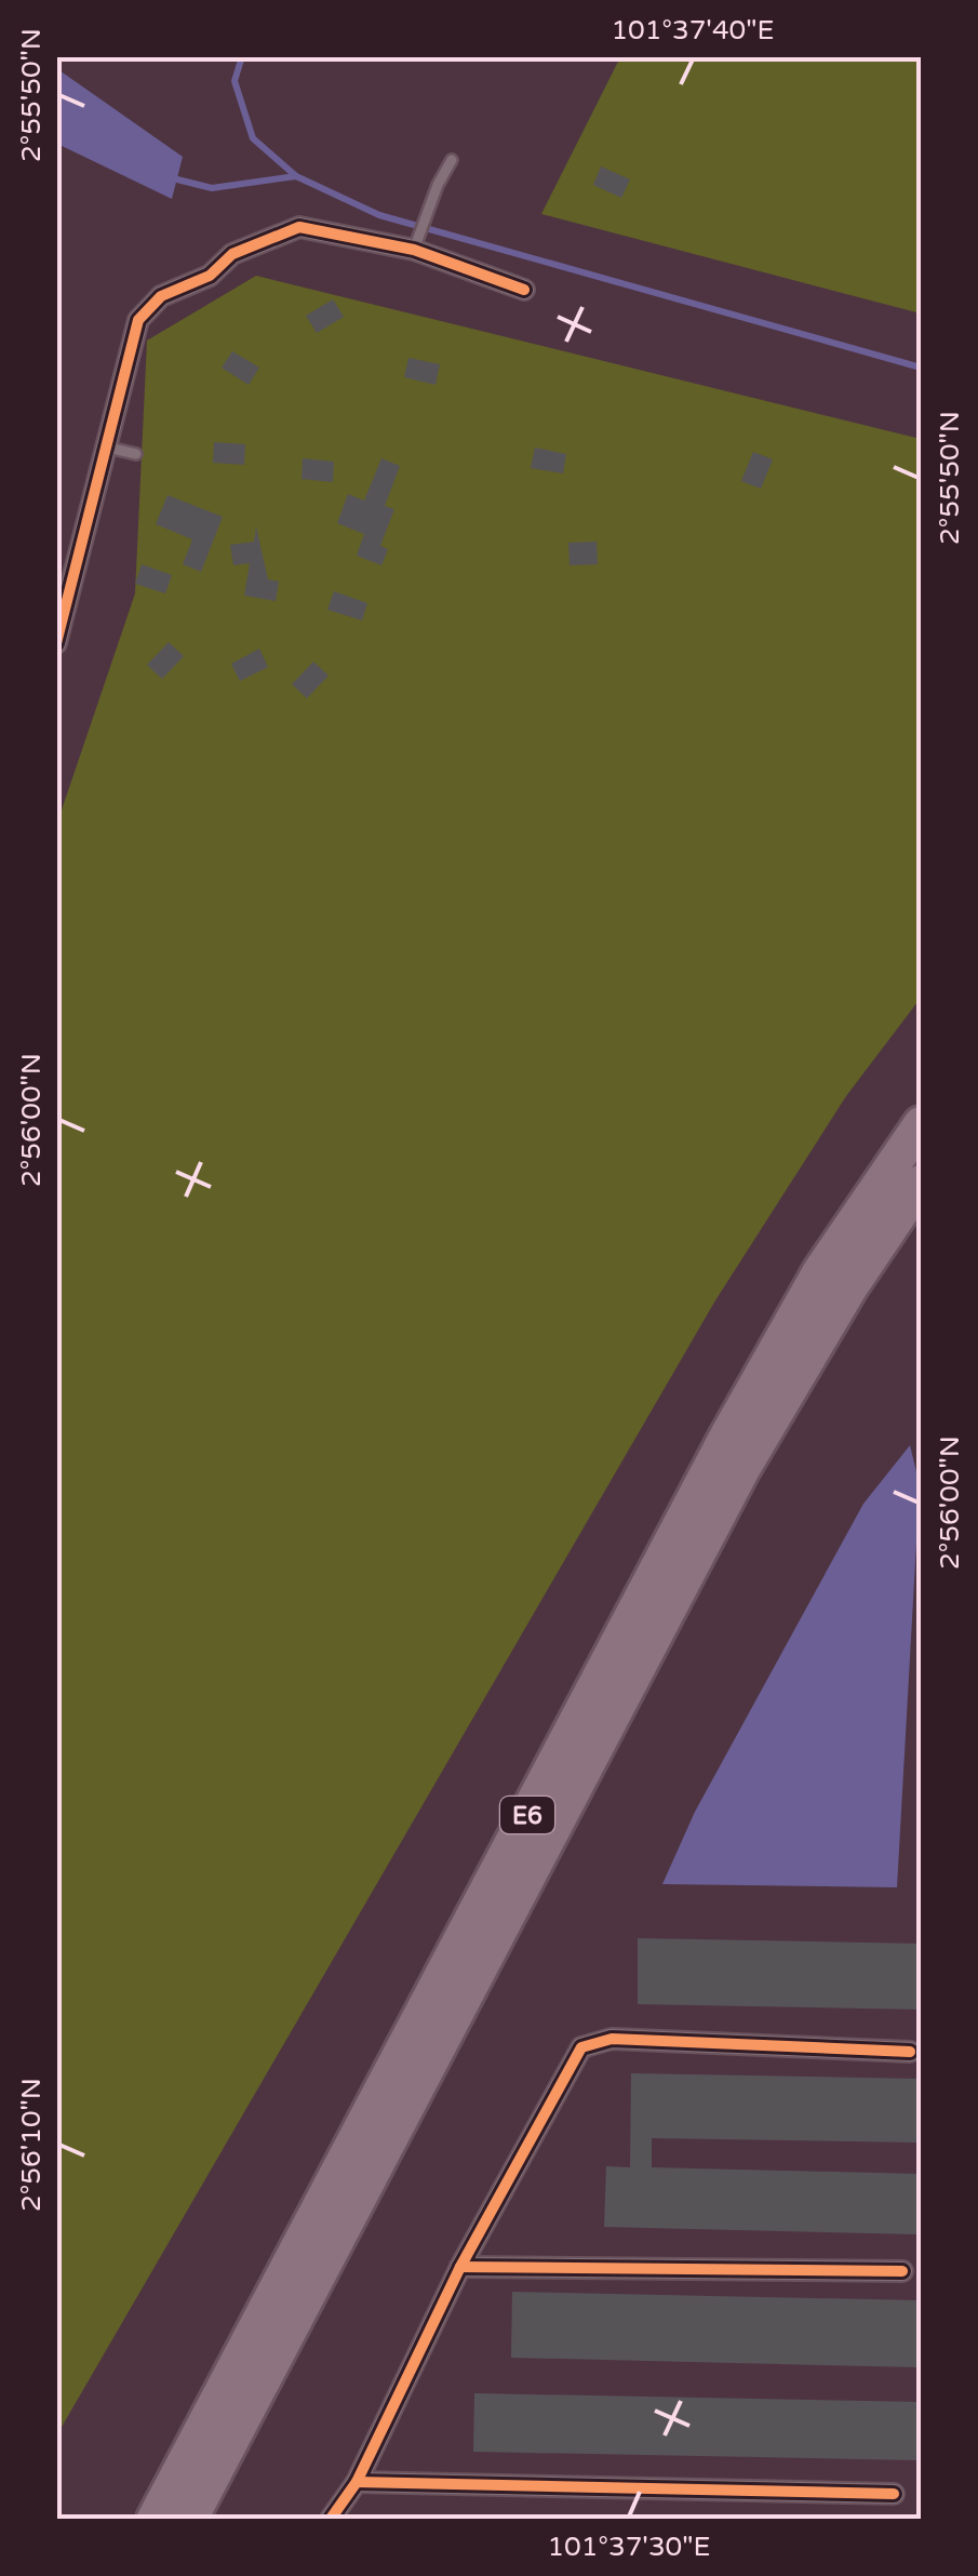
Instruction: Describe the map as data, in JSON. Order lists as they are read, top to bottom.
{
  "streets": {
    "highway": ["E6"]
  },
  "coordinates": [
    "101°37'40\"E",
    "2°55'50\"N",
    "2°56'00\"N",
    "2°56'10\"N",
    "101°37'30\"E"
  ]
}
